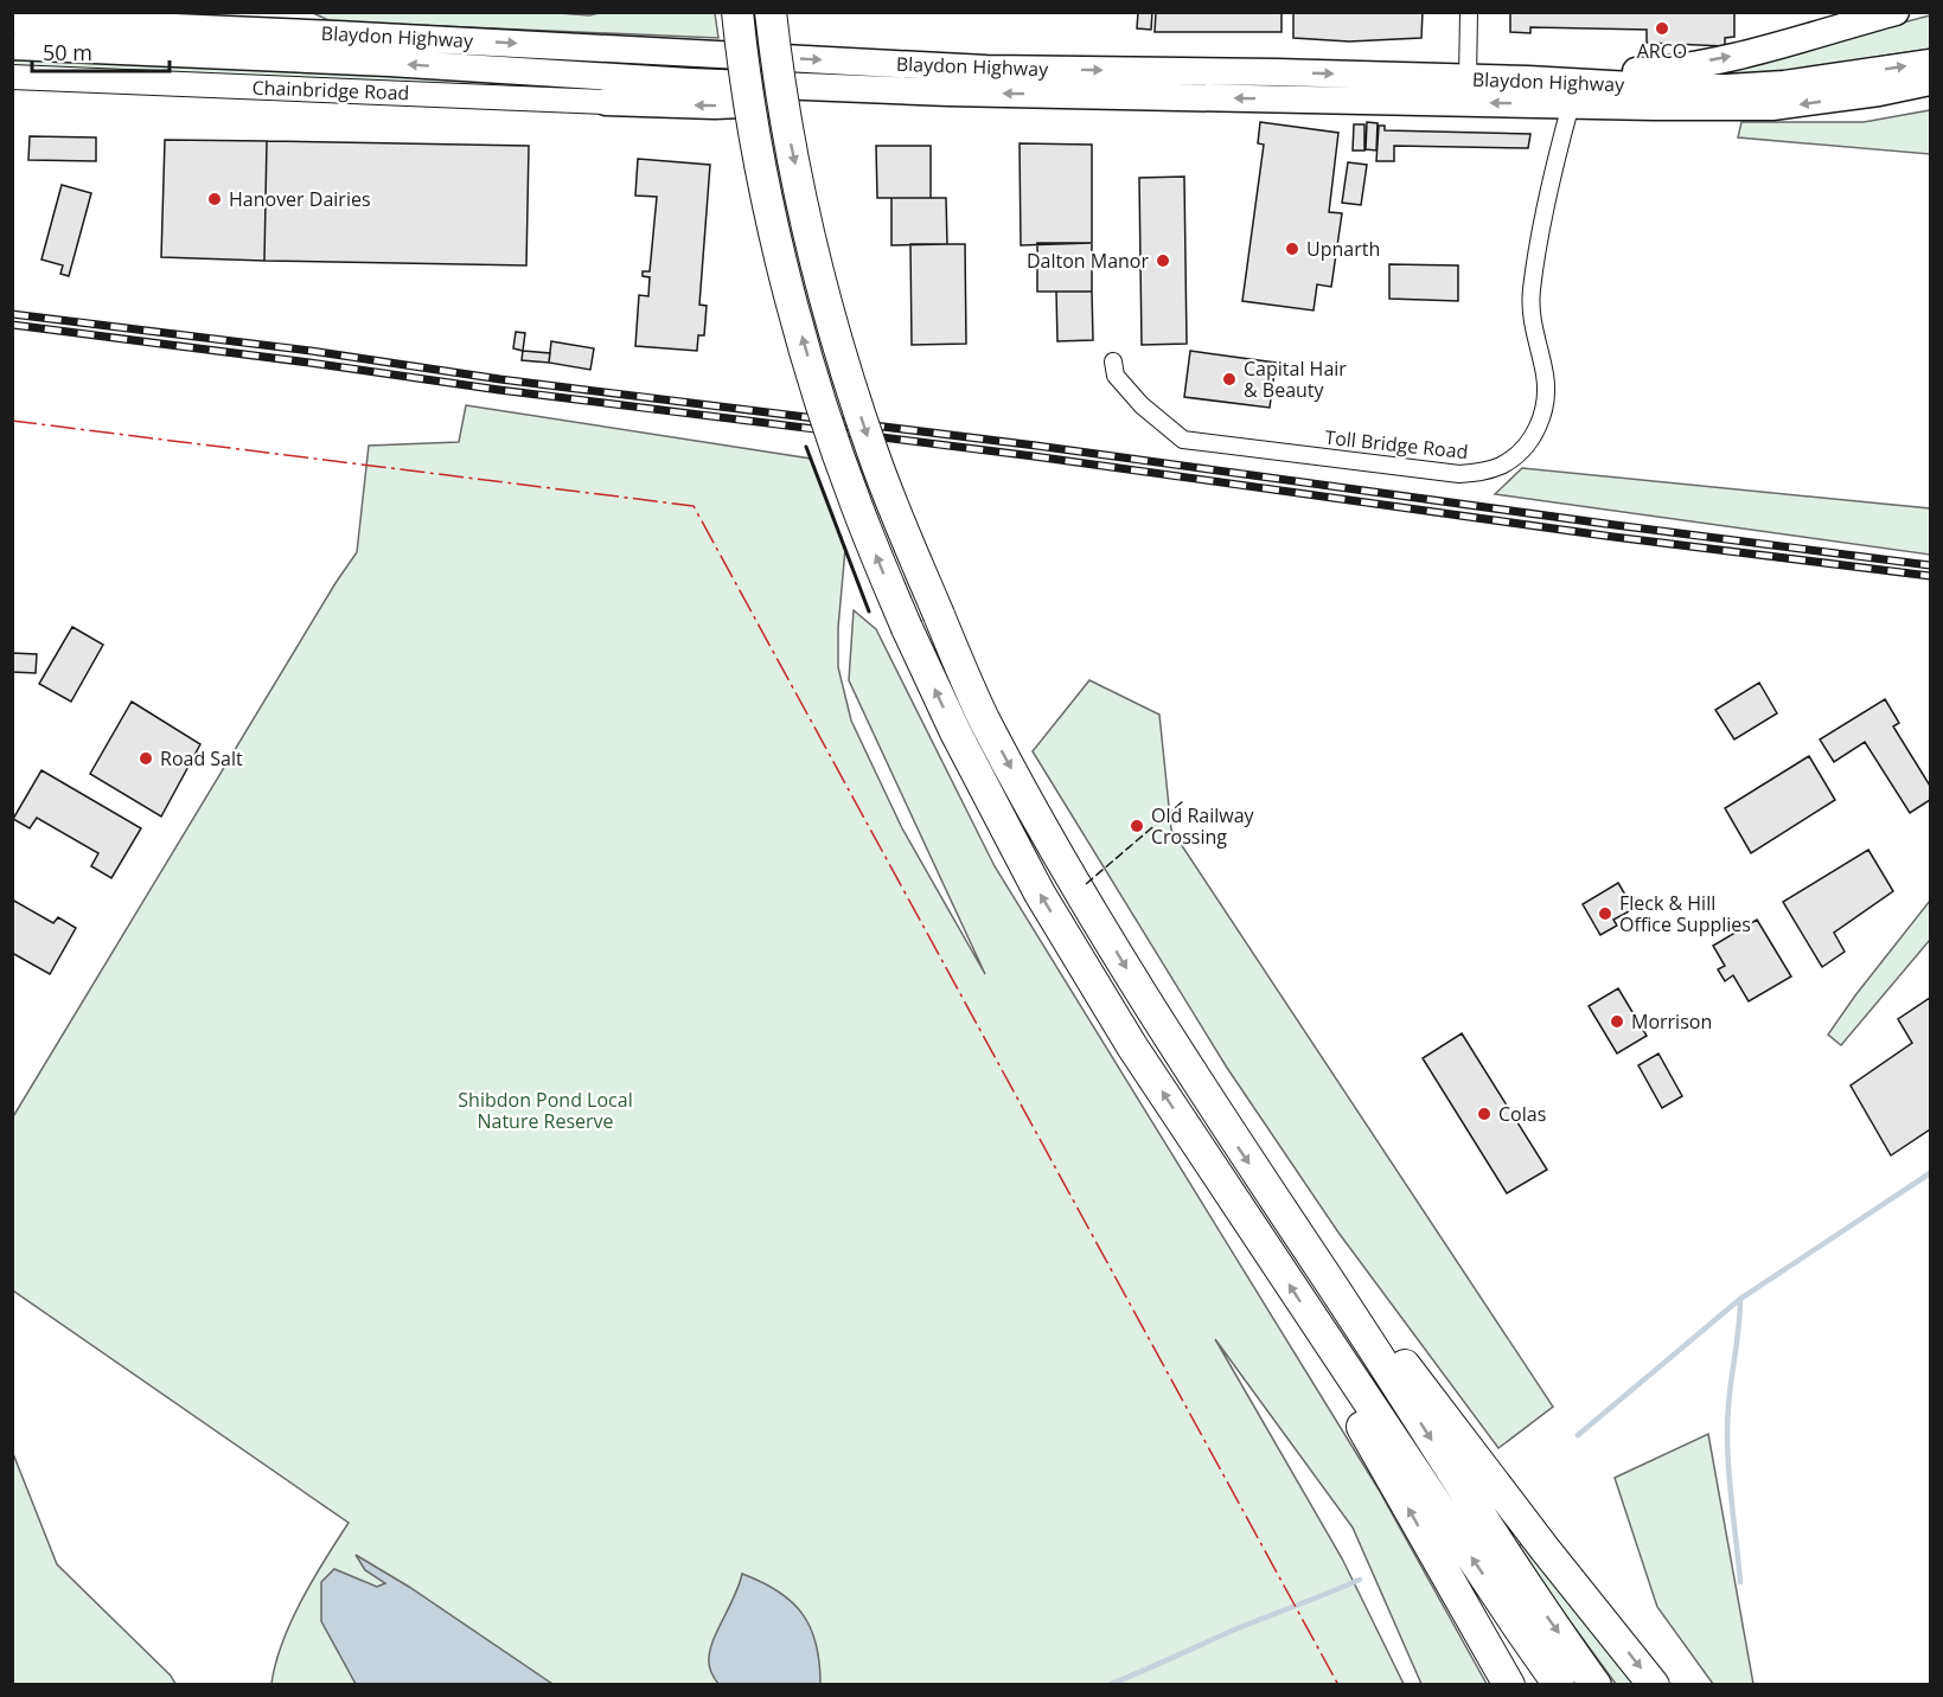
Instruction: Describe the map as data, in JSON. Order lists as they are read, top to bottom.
{
  "streets": {
    "main road": ["Blaydon Highway", "Chainbridge Road"],
    "street": ["Toll Bridge Road"]
  },
  "crossings": [
    ["Blaydon Highway", "Toll Bridge Road"]
  ],
  "parks": ["Shibdon Pond Local Nature Reserve"],
  "places": [
    "ARCO",
    "Hanover Dairies",
    "Upnarth",
    "Dalton Manor",
    "Capital Hair & Beauty",
    "Road Salt",
    "Old Railway Crossing",
    "Fleck & Hill Office Supplies",
    "Morrison",
    "Colas"
  ],
  "scale_bar": "50 m"
}
